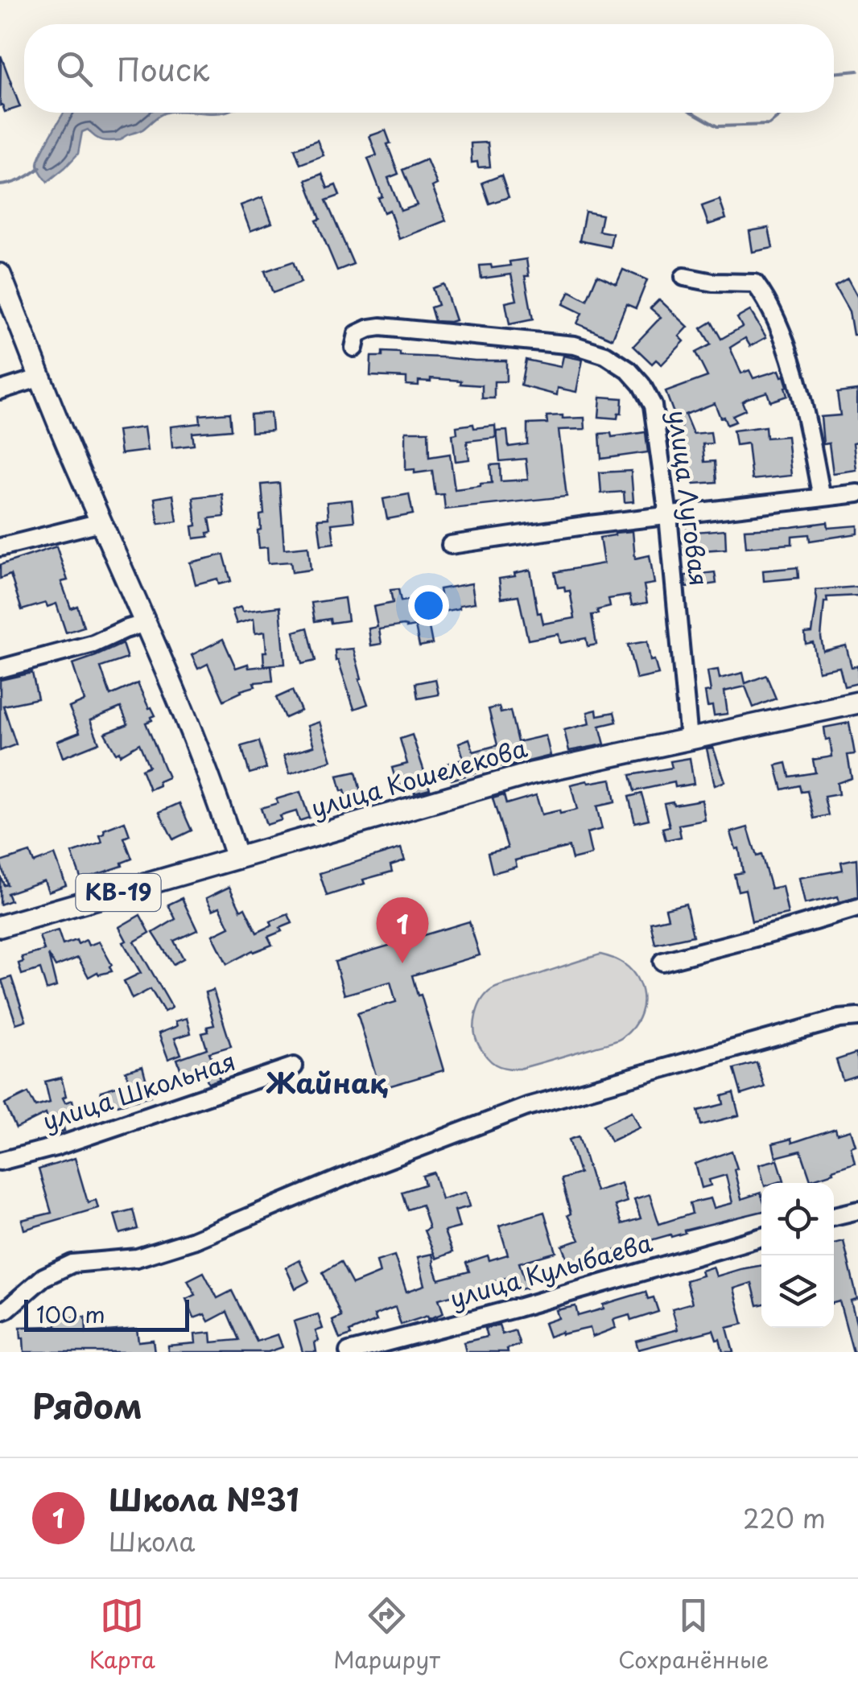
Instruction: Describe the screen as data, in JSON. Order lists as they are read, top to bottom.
{
  "streets": {
    "main road": ["улица Кошелекова", "КВ-19"],
    "street": ["улица Луговая", "улица Школьная", "улица Кулыбаева"]
  },
  "crossings": [
    ["улица Луговая", "улица Кошелекова"]
  ],
  "districts": ["Жайнақ"],
  "scale_bar": "100 m",
  "page": {
    "search": "Поиск",
    "pins": "1",
    "scale": "100 m",
    "heading": "Рядом",
    "list": [
      {
        "mark": "1",
        "name": "Школа №31",
        "note": "Школа",
        "value": "220 m"
      }
    ],
    "nav": ["Карта", "Маршрут", "Сохранённые"]
  }
}
